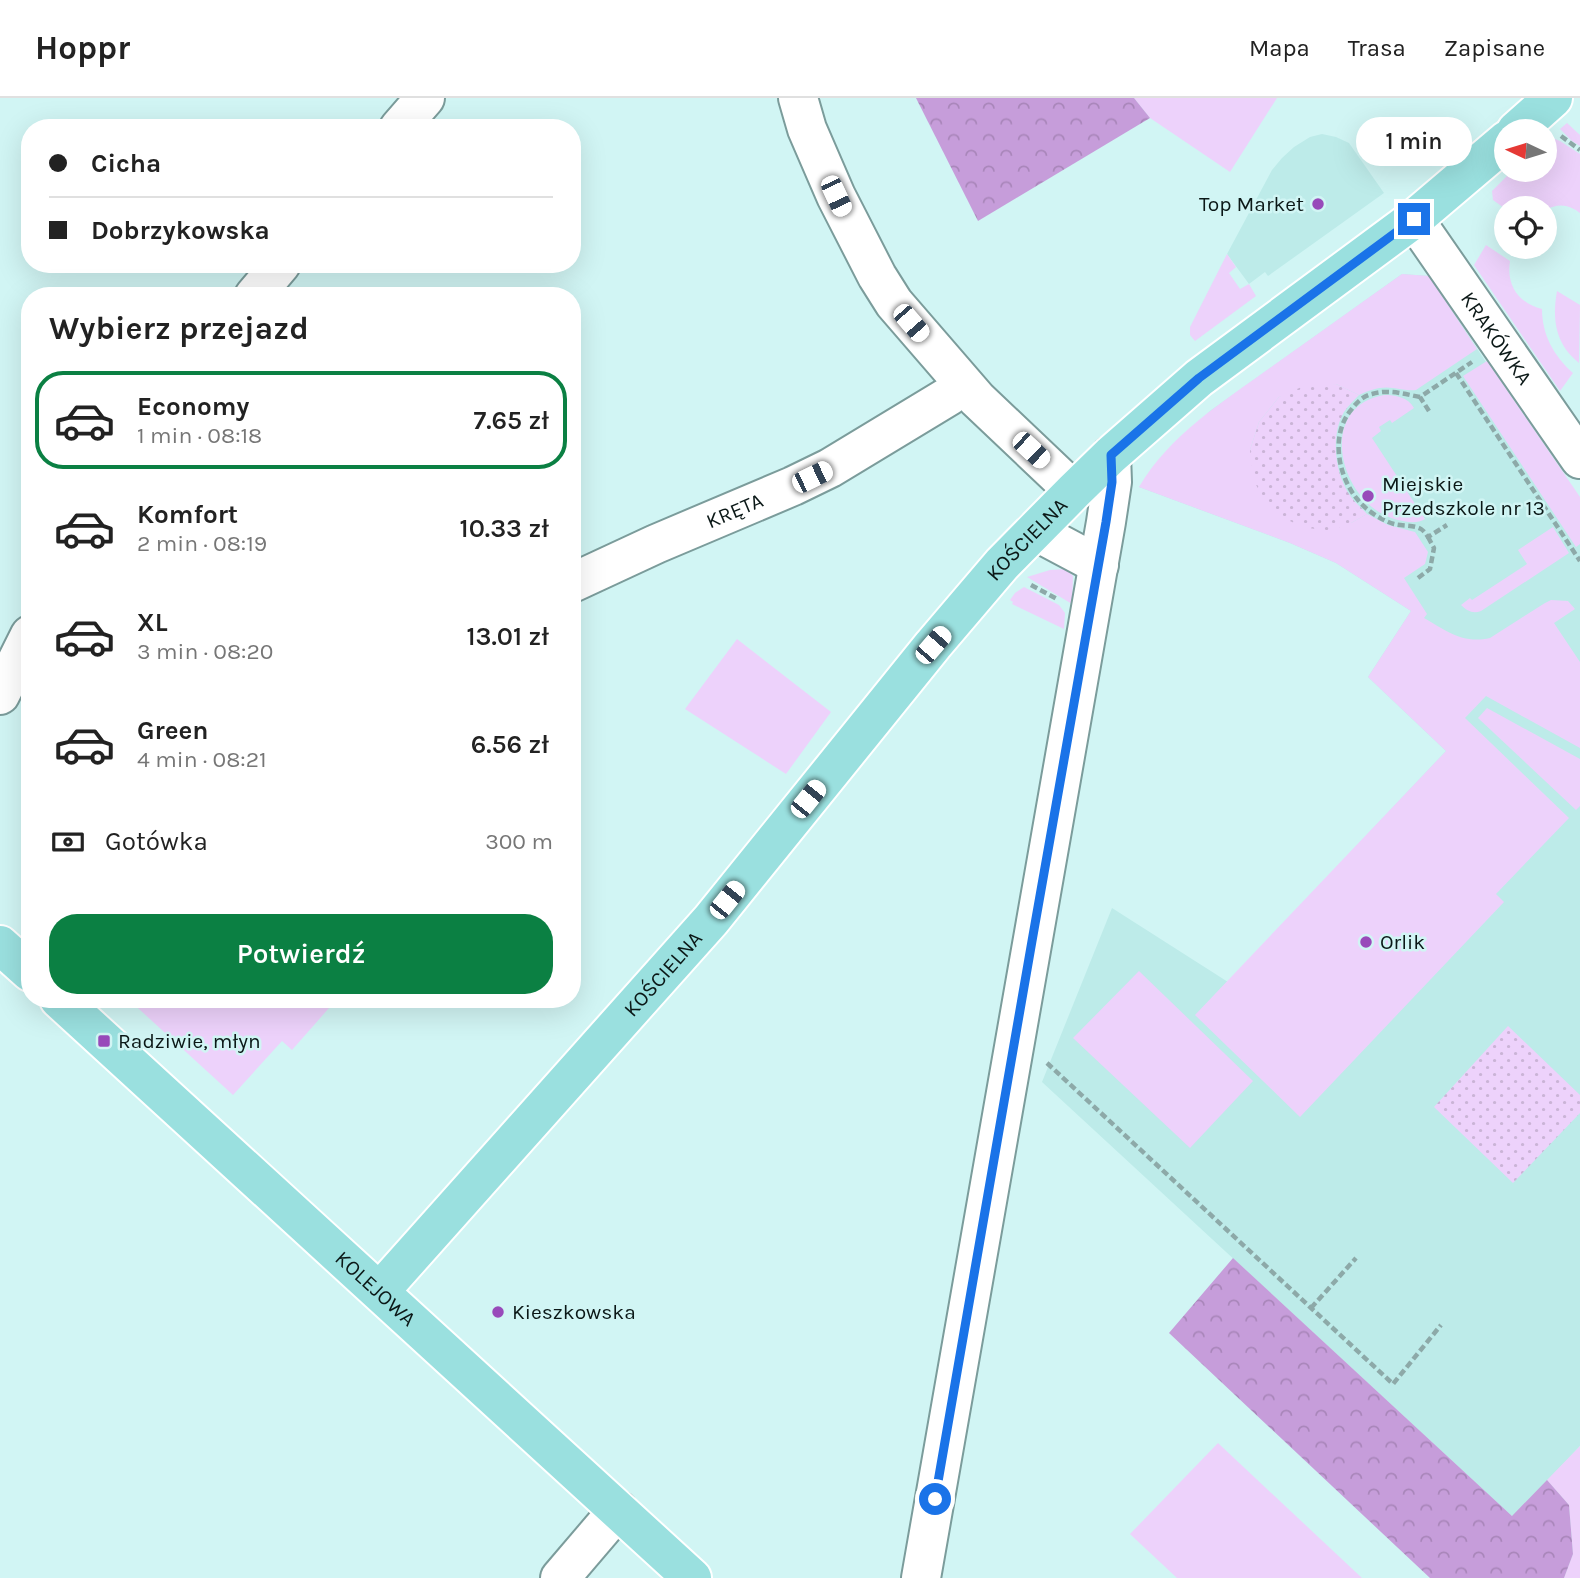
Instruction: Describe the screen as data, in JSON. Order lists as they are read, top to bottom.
{
  "streets": {
    "main road": ["KOŚCIELNA", "KOLEJOWA"],
    "street": ["KRAKÓWKA", "KRĘTA"]
  },
  "crossings": [
    ["KRAKÓWKA", "KOŚCIELNA"],
    ["KOŚCIELNA", "KOLEJOWA"]
  ],
  "places": {
    "other": [
      "Top Market",
      "Miejskie Przedszkole nr 13",
      "Orlik",
      "Kieszkowska"
    ],
    "transit": ["Radziwie, młyn"]
  },
  "north": "left",
  "page": {
    "header": "Hoppr",
    "nav": ["Mapa", "Trasa", "Zapisane"],
    "bubble": "1 min",
    "banner": ["Cicha", "Dobrzykowska"],
    "heading": "Wybierz przejazd",
    "list": [
      {
        "name": "Economy",
        "note": "1 min · 08:18",
        "value": "7.65 zł"
      },
      {
        "name": "Komfort",
        "note": "2 min · 08:19",
        "value": "10.33 zł"
      },
      {
        "name": "XL",
        "note": "3 min · 08:20",
        "value": "13.01 zł"
      },
      {
        "name": "Green",
        "note": "4 min · 08:21",
        "value": "6.56 zł"
      }
    ],
    "pay": ["Gotówka", "300 m"],
    "buttons": "Potwierdź"
  }
}
